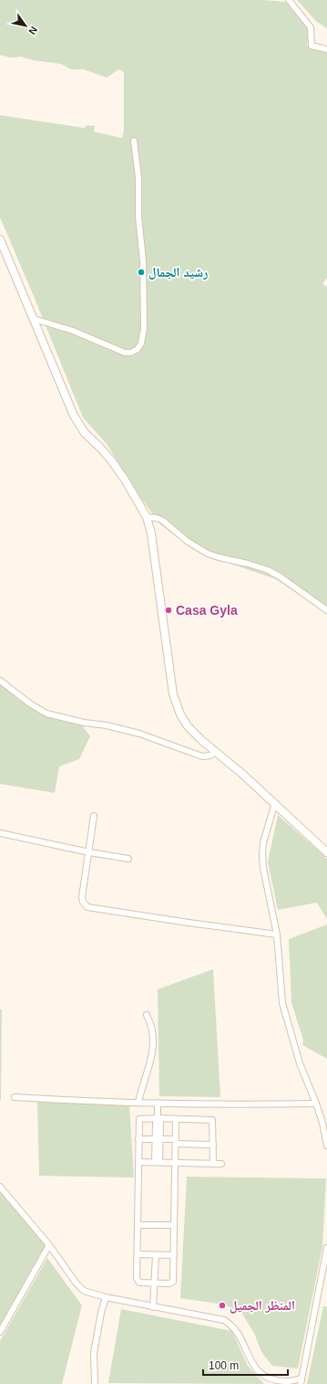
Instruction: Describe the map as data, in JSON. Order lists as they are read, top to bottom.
{
  "places": ["رشيد الجمال", "Casa Gyla", "المنظر الجميل"],
  "scale_bar": "100 m",
  "north": "bottom right"
}
